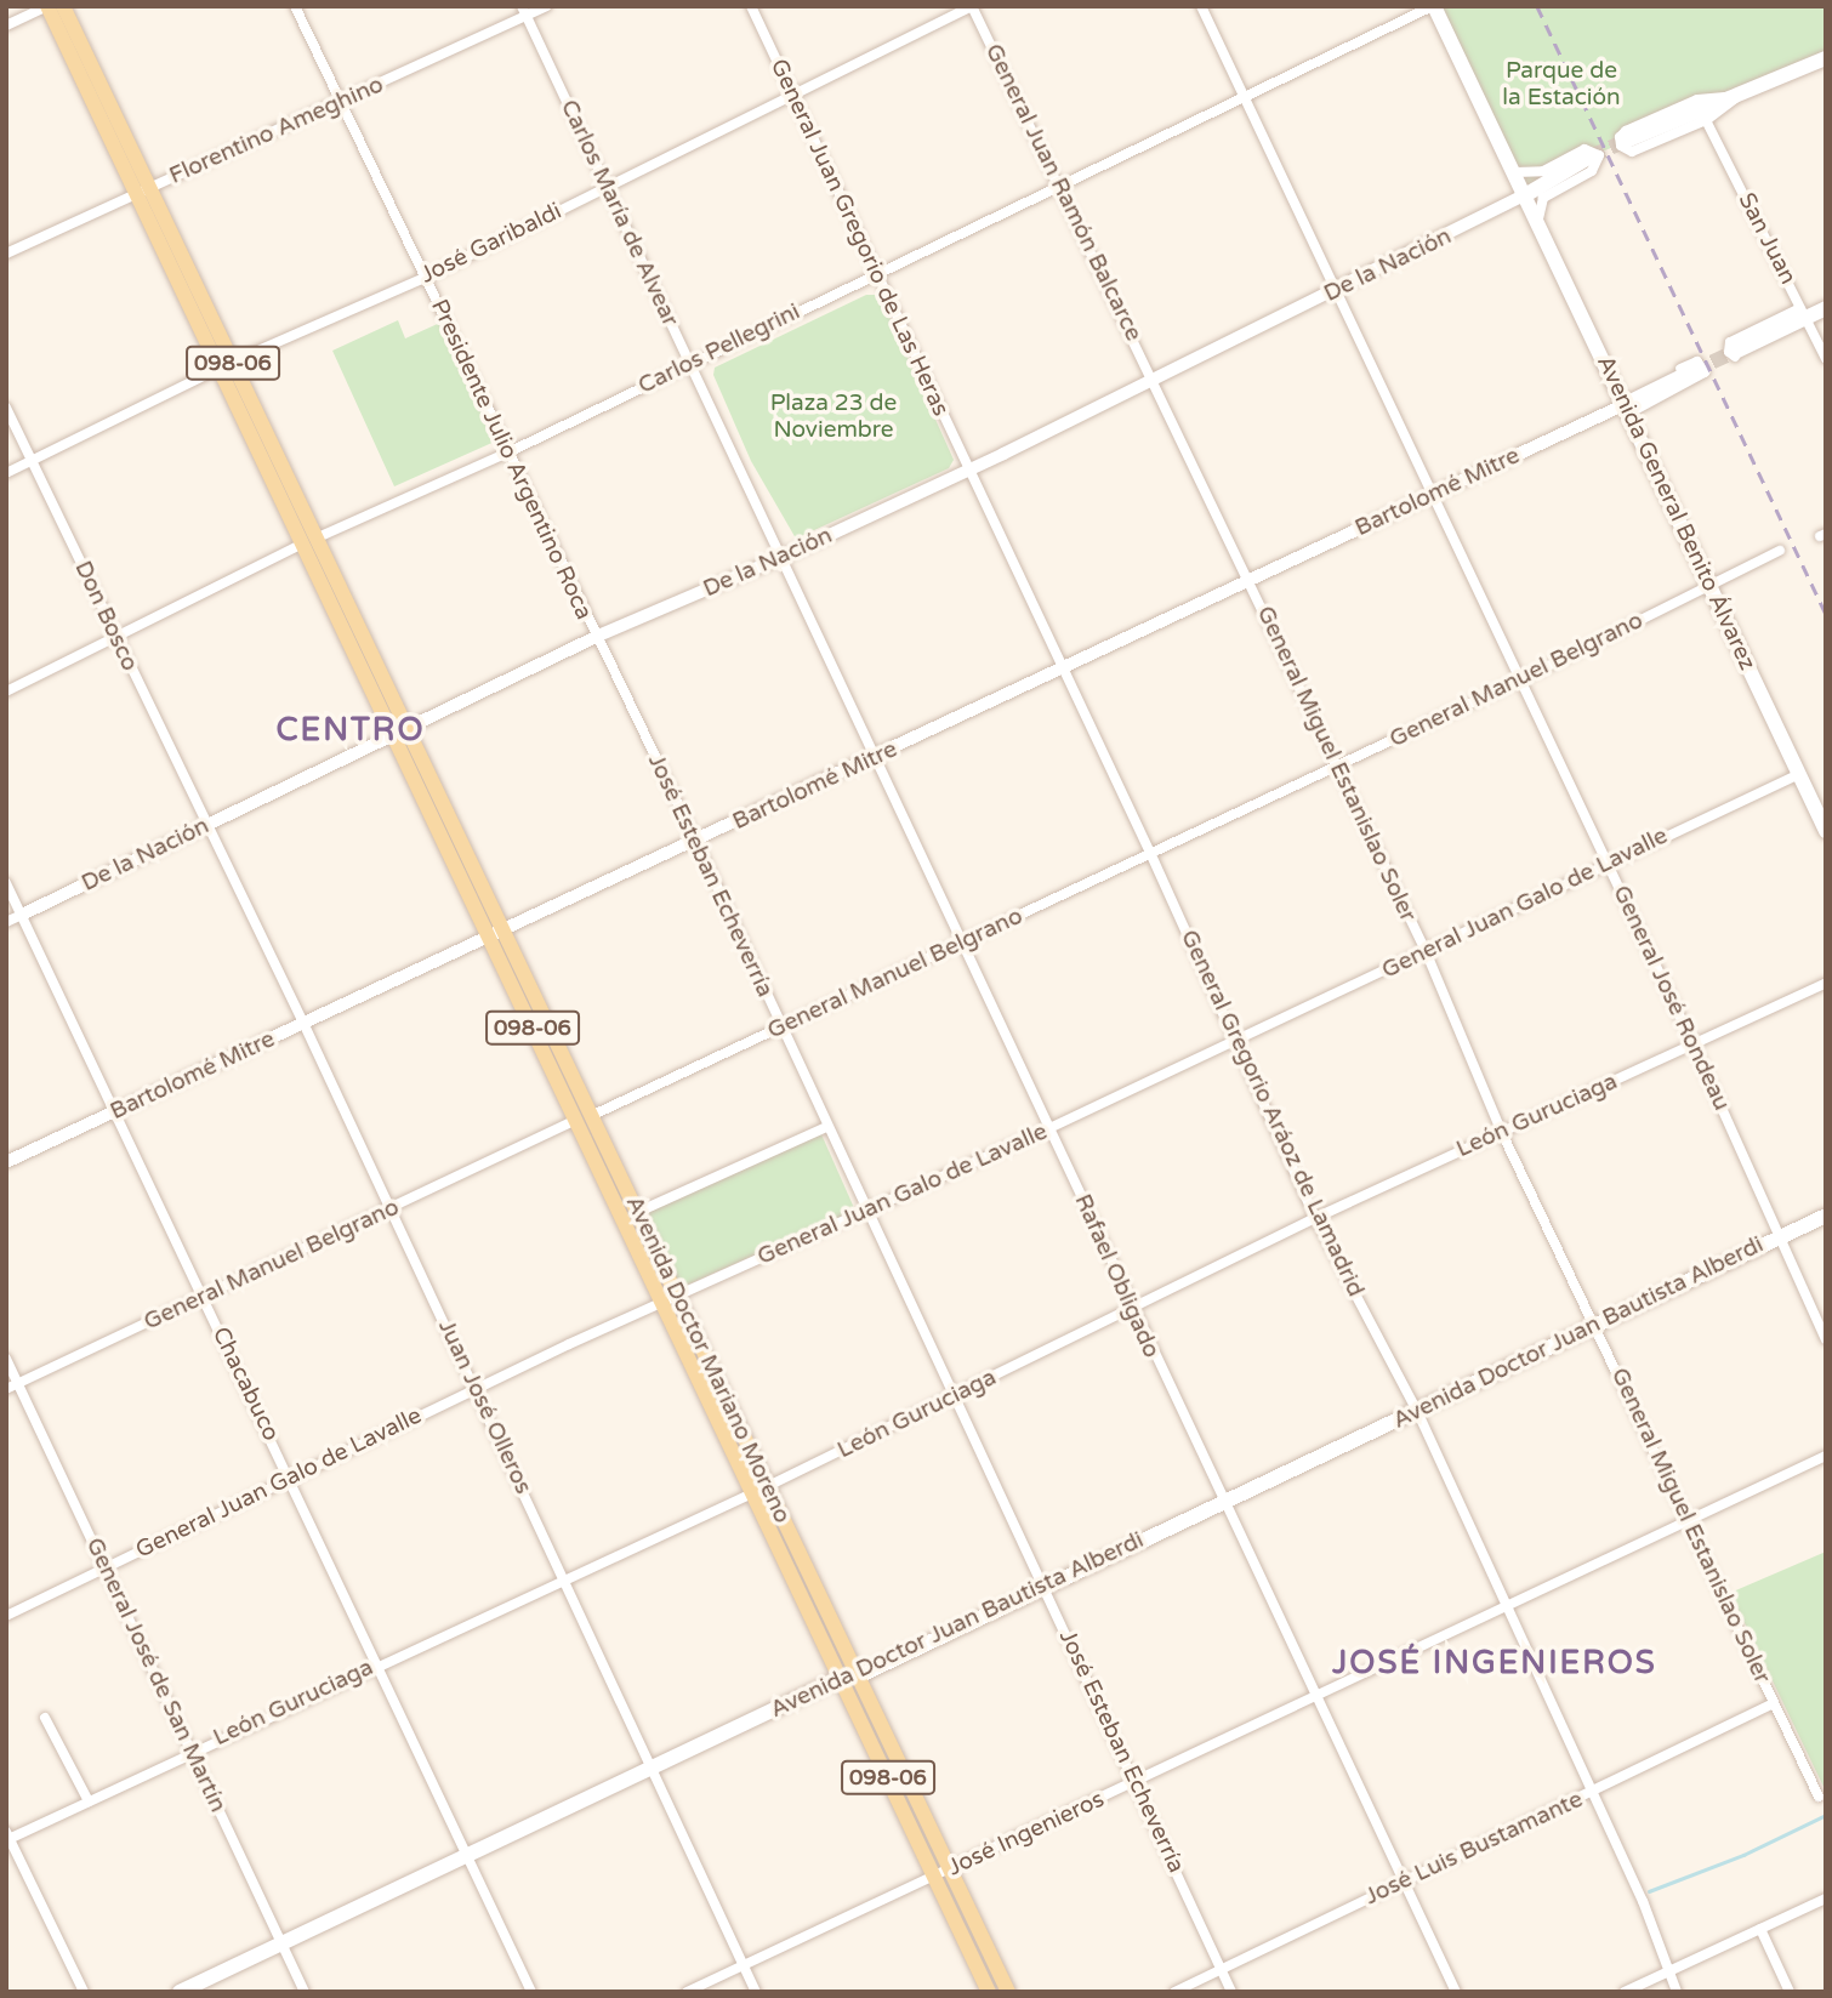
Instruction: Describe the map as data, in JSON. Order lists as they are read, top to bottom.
{
  "streets": {
    "main road": [
      "098-06",
      "Avenida General Benito Álvarez",
      "Avenida Doctor Juan Bautista Alberdi",
      "Avenida Doctor Mariano Moreno"
    ],
    "street": [
      "Florentino Ameghino",
      "General Juan Ramón Balcarce",
      "Carlos María de Alvear",
      "General Juan Gregorio de Las Heras",
      "San Juan",
      "José Garibaldi",
      "De la Nación",
      "Carlos Pellegrini",
      "Presidente Julio Argentino Roca",
      "Bartolomé Mitre",
      "Don Bosco",
      "General Manuel Belgrano",
      "General Miguel Estanislao Soler",
      "José Esteban Echeverría",
      "General Juan Galo de Lavalle",
      "General José Rondeau",
      "General Gregorio Aráoz de Lamadrid",
      "León Guruciaga",
      "Rafael Obligado",
      "Chacabuco",
      "Juan José Olleros",
      "General José de San Martín",
      "José Ingenieros",
      "José Luis Bustamante"
    ]
  },
  "crossings": [
    ["Florentino Ameghino", "Carlos María de Alvear"],
    ["Florentino Ameghino", "098-06"],
    ["Florentino Ameghino", "Presidente Julio Argentino Roca"],
    ["General Juan Ramón Balcarce", "José Garibaldi"],
    ["General Juan Ramón Balcarce", "De la Nación"],
    ["General Juan Ramón Balcarce", "Carlos Pellegrini"],
    ["General Juan Ramón Balcarce", "General Miguel Estanislao Soler"],
    ["Carlos María de Alvear", "José Garibaldi"],
    ["Carlos María de Alvear", "De la Nación"],
    ["Carlos María de Alvear", "Carlos Pellegrini"],
    ["Carlos María de Alvear", "Rafael Obligado"],
    ["General Juan Gregorio de Las Heras", "José Garibaldi"],
    ["General Juan Gregorio de Las Heras", "De la Nación"],
    ["General Juan Gregorio de Las Heras", "Carlos Pellegrini"],
    ["General Juan Gregorio de Las Heras", "General Gregorio Aráoz de Lamadrid"],
    ["José Garibaldi", "098-06"],
    ["José Garibaldi", "Presidente Julio Argentino Roca"],
    ["José Garibaldi", "Don Bosco"],
    ["De la Nación", "098-06"],
    ["De la Nación", "Presidente Julio Argentino Roca"],
    ["De la Nación", "Avenida General Benito Álvarez"],
    ["De la Nación", "Don Bosco"],
    ["De la Nación", "General Miguel Estanislao Soler"],
    ["De la Nación", "José Esteban Echeverría"],
    ["De la Nación", "General José Rondeau"],
    ["De la Nación", "General Gregorio Aráoz de Lamadrid"],
    ["De la Nación", "Rafael Obligado"],
    ["De la Nación", "Avenida Doctor Mariano Moreno"],
    ["De la Nación", "Chacabuco"],
    ["De la Nación", "Juan José Olleros"],
    ["Carlos Pellegrini", "098-06"],
    ["Carlos Pellegrini", "Presidente Julio Argentino Roca"],
    ["Carlos Pellegrini", "Avenida General Benito Álvarez"],
    ["Carlos Pellegrini", "Don Bosco"],
    ["Carlos Pellegrini", "General José Rondeau"],
    ["098-06", "Avenida Doctor Mariano Moreno"],
    ["Presidente Julio Argentino Roca", "José Esteban Echeverría"],
    ["Bartolomé Mitre", "Avenida General Benito Álvarez"],
    ["Bartolomé Mitre", "General Miguel Estanislao Soler"],
    ["Bartolomé Mitre", "José Esteban Echeverría"],
    ["Bartolomé Mitre", "General José Rondeau"],
    ["Bartolomé Mitre", "General Gregorio Aráoz de Lamadrid"],
    ["Bartolomé Mitre", "Rafael Obligado"],
    ["Bartolomé Mitre", "Avenida Doctor Mariano Moreno"],
    ["Bartolomé Mitre", "Chacabuco"],
    ["Bartolomé Mitre", "Juan José Olleros"],
    ["Avenida General Benito Álvarez", "General Manuel Belgrano"],
    ["Avenida General Benito Álvarez", "General Juan Galo de Lavalle"],
    ["Don Bosco", "Juan José Olleros"],
    ["General Manuel Belgrano", "General Miguel Estanislao Soler"],
    ["General Manuel Belgrano", "José Esteban Echeverría"],
    ["General Manuel Belgrano", "General José Rondeau"],
    ["General Manuel Belgrano", "General Gregorio Aráoz de Lamadrid"],
    ["General Manuel Belgrano", "Rafael Obligado"],
    ["General Manuel Belgrano", "Avenida Doctor Mariano Moreno"],
    ["General Manuel Belgrano", "Chacabuco"],
    ["General Manuel Belgrano", "Juan José Olleros"],
    ["General Manuel Belgrano", "General José de San Martín"],
    ["General Miguel Estanislao Soler", "General Juan Galo de Lavalle"],
    ["General Miguel Estanislao Soler", "León Guruciaga"],
    ["General Miguel Estanislao Soler", "Avenida Doctor Juan Bautista Alberdi"],
    ["General Miguel Estanislao Soler", "José Ingenieros"],
    ["General Miguel Estanislao Soler", "José Luis Bustamante"],
    ["José Esteban Echeverría", "General Juan Galo de Lavalle"],
    ["José Esteban Echeverría", "León Guruciaga"],
    ["José Esteban Echeverría", "Avenida Doctor Juan Bautista Alberdi"],
    ["José Esteban Echeverría", "José Ingenieros"],
    ["José Esteban Echeverría", "José Luis Bustamante"],
    ["General Juan Galo de Lavalle", "General José Rondeau"],
    ["General Juan Galo de Lavalle", "General Gregorio Aráoz de Lamadrid"],
    ["General Juan Galo de Lavalle", "Rafael Obligado"],
    ["General Juan Galo de Lavalle", "Avenida Doctor Mariano Moreno"],
    ["General Juan Galo de Lavalle", "Chacabuco"],
    ["General Juan Galo de Lavalle", "Juan José Olleros"],
    ["General Juan Galo de Lavalle", "General José de San Martín"],
    ["General José Rondeau", "León Guruciaga"],
    ["General José Rondeau", "Avenida Doctor Juan Bautista Alberdi"],
    ["General Gregorio Aráoz de Lamadrid", "León Guruciaga"],
    ["General Gregorio Aráoz de Lamadrid", "Avenida Doctor Juan Bautista Alberdi"],
    ["General Gregorio Aráoz de Lamadrid", "José Ingenieros"],
    ["General Gregorio Aráoz de Lamadrid", "José Luis Bustamante"],
    ["León Guruciaga", "Rafael Obligado"],
    ["León Guruciaga", "Avenida Doctor Mariano Moreno"],
    ["León Guruciaga", "Chacabuco"],
    ["León Guruciaga", "Juan José Olleros"],
    ["León Guruciaga", "General José de San Martín"],
    ["Rafael Obligado", "Avenida Doctor Juan Bautista Alberdi"],
    ["Rafael Obligado", "José Ingenieros"],
    ["Rafael Obligado", "José Luis Bustamante"],
    ["Avenida Doctor Juan Bautista Alberdi", "Avenida Doctor Mariano Moreno"],
    ["Avenida Doctor Juan Bautista Alberdi", "Chacabuco"],
    ["Avenida Doctor Juan Bautista Alberdi", "Juan José Olleros"],
    ["Avenida Doctor Juan Bautista Alberdi", "General José de San Martín"],
    ["Avenida Doctor Mariano Moreno", "José Ingenieros"],
    ["Juan José Olleros", "José Ingenieros"]
  ],
  "districts": ["CENTRO", "JOSÉ INGENIEROS"],
  "parks": ["Parque de la Estación", "Plaza 23 de Noviembre"]
}
